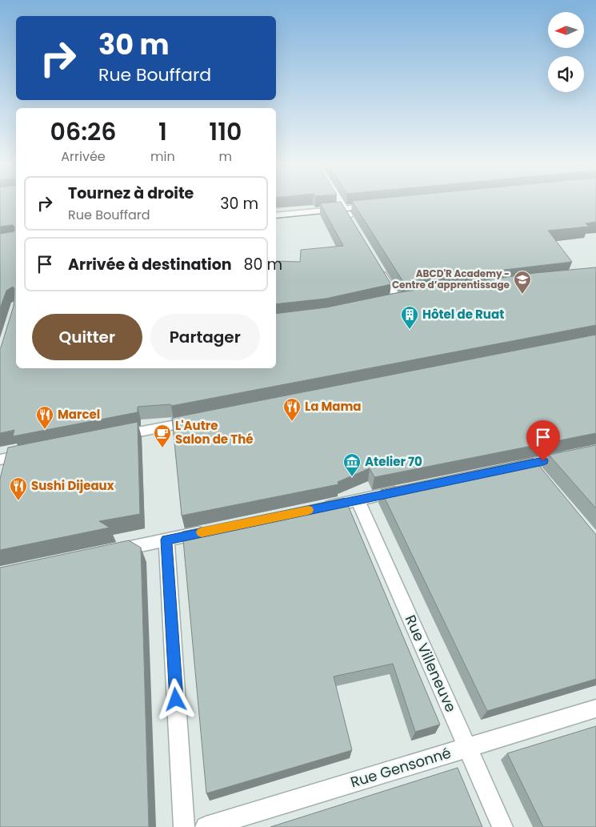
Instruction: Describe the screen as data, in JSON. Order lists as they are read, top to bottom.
{
  "streets": {
    "street": ["Rue Villeneuve", "Rue Gensonné"]
  },
  "crossings": [
    ["Rue Villeneuve", "Rue Gensonné"]
  ],
  "places": {
    "school or university": ["ABCD'R Academy - Centre d’apprentissage"],
    "building": ["Hôtel de Ruat"],
    "restaurant": ["La Mama", "Marcel", "Sushi Dijeaux"],
    "cafe": ["L'Autre Salon de Thé"],
    "museum": ["Atelier 70"]
  },
  "north": "left",
  "page": {
    "turn": ["30 m", "Rue Bouffard"],
    "eta": [
      "06:26",
      "Arrivée",
      "1",
      "min",
      "110",
      "m"
    ],
    "list": [
      {
        "name": "Tournez à droite",
        "note": "Rue Bouffard",
        "value": "30 m"
      },
      {
        "name": "Arrivée à destination",
        "value": "80 m"
      }
    ],
    "buttons": ["Quitter", "Partager"]
  }
}
